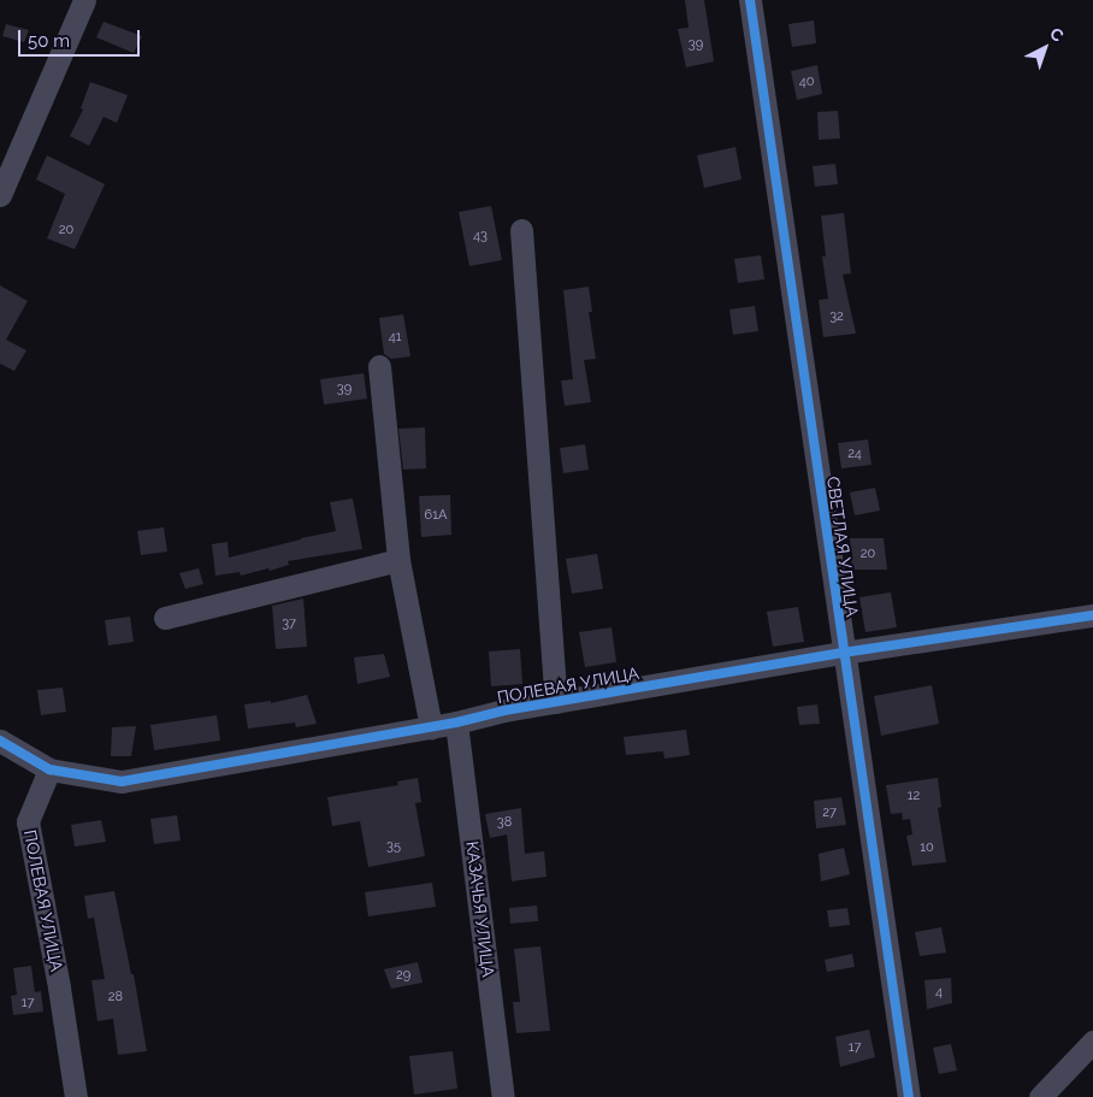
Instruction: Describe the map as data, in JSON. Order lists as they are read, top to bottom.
{
  "streets": {
    "street": ["СВЕТЛАЯ УЛИЦА", "ПОЛЕВАЯ УЛИЦА", "КАЗАЧЬЯ УЛИЦА"]
  },
  "crossings": [
    ["СВЕТЛАЯ УЛИЦА", "ПОЛЕВАЯ УЛИЦА"],
    ["ПОЛЕВАЯ УЛИЦА", "КАЗАЧЬЯ УЛИЦА"]
  ],
  "house_numbers": [
    "39",
    "40",
    "20",
    "43",
    "32",
    "41",
    "39",
    "24",
    "61А",
    "20",
    "37",
    "12",
    "27",
    "38",
    "35",
    "10",
    "29",
    "4",
    "28",
    "17",
    "17"
  ],
  "scale_bar": "50 m",
  "north": "top right"
}
